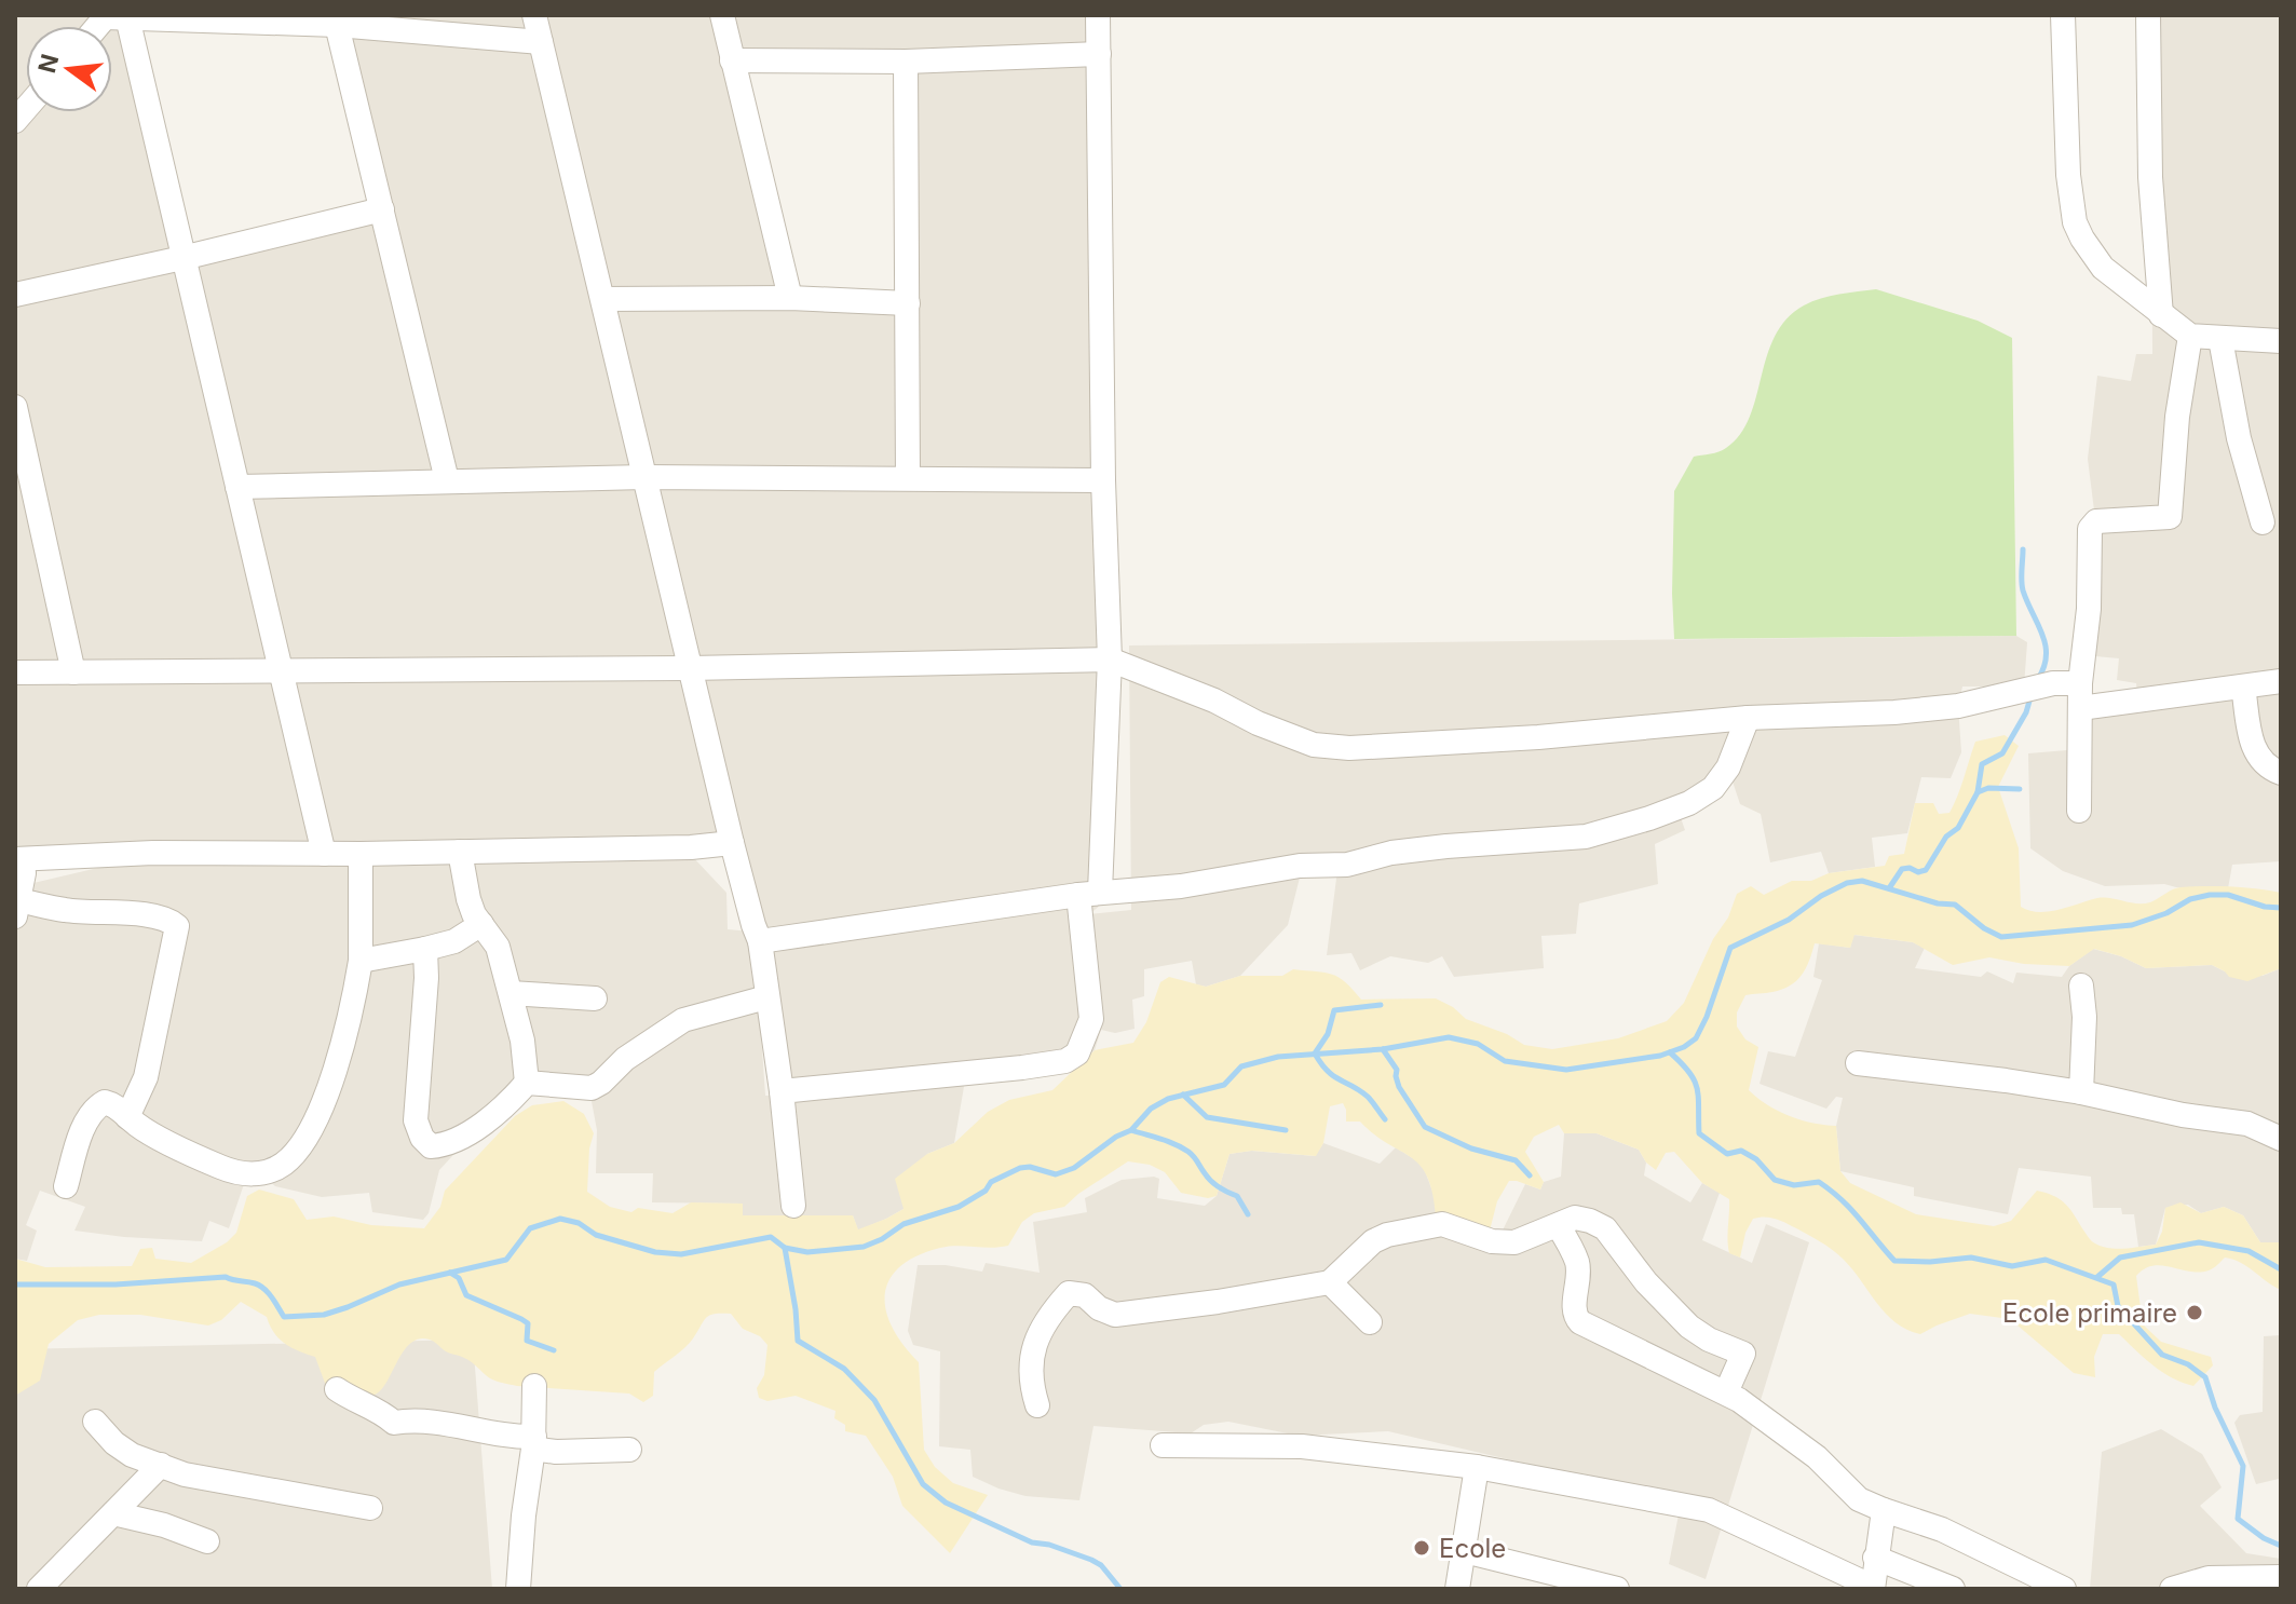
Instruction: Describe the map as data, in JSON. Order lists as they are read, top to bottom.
{
  "places": ["Ecole primaire", "Ecole"],
  "north": "left"
}
